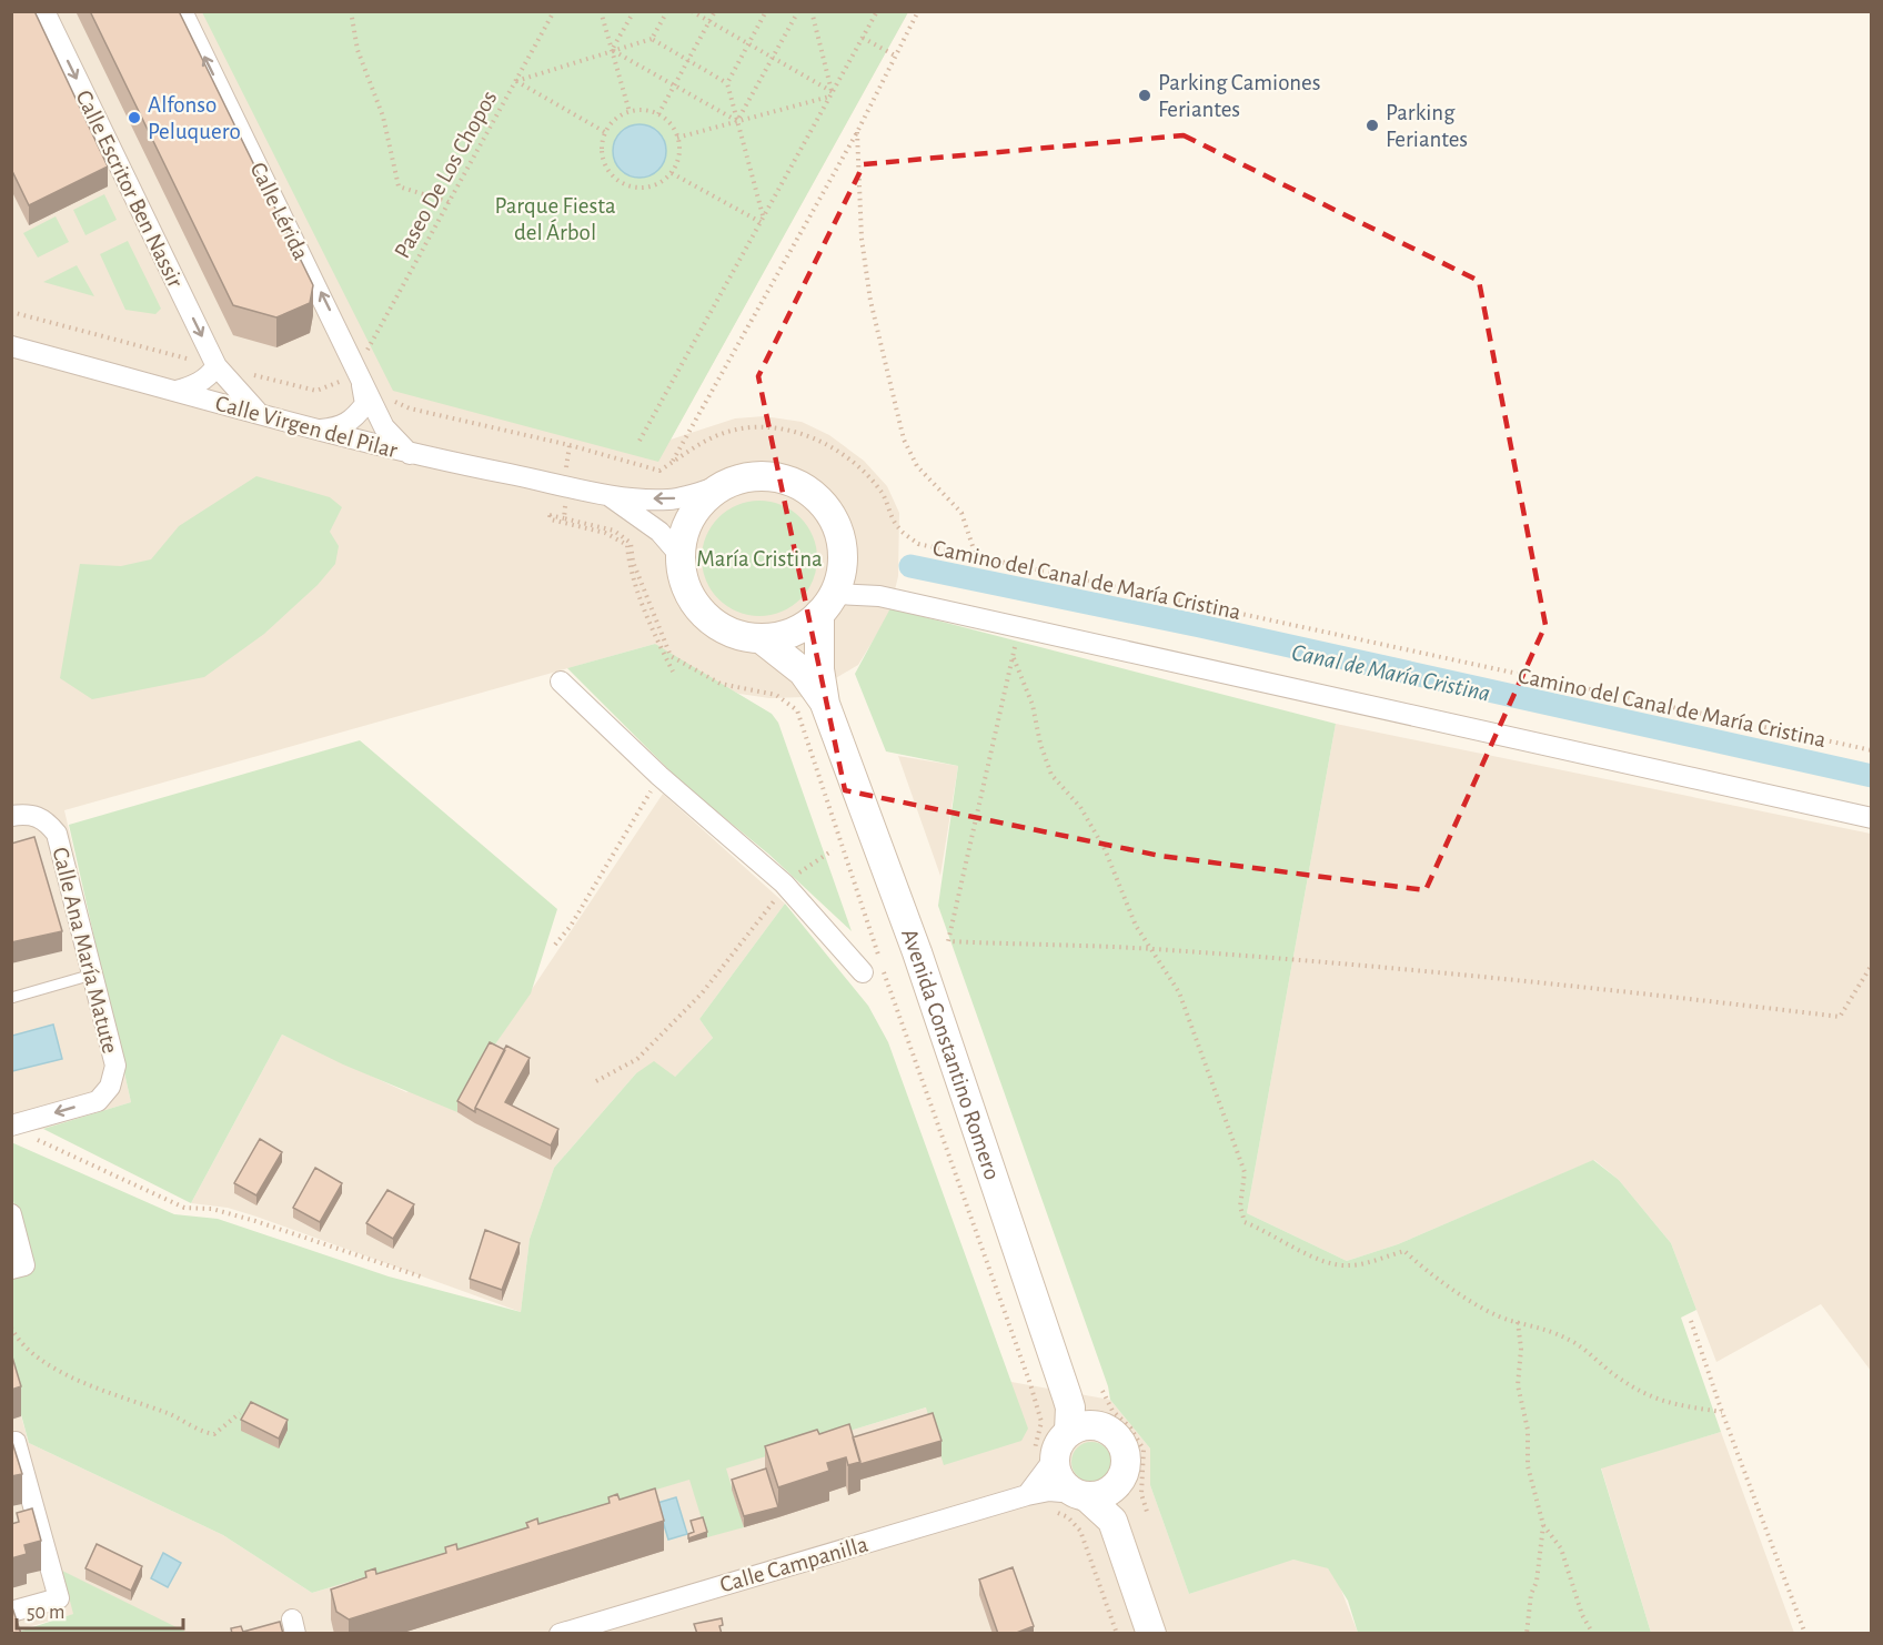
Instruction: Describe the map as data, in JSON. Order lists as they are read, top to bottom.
{
  "streets": {
    "street": [
      "Calle Escritor Ben Nassir",
      "Calle Lérida",
      "Calle Virgen del Pilar",
      "Calle Ana María Matute",
      "Avenida Constantino Romero",
      "Calle Campanilla"
    ],
    "path": ["Paseo De Los Chopos", "Camino del Canal de María Cristina"]
  },
  "crossings": [
    ["Calle Escritor Ben Nassir", "Calle Virgen del Pilar"],
    ["Calle Lérida", "Calle Virgen del Pilar"],
    ["Calle Virgen del Pilar", "Avenida Constantino Romero"],
    ["Avenida Constantino Romero", "Calle Campanilla"]
  ],
  "one_way": ["Calle Escritor Ben Nassir", "Calle Lérida"],
  "water": ["Canal de María Cristina"],
  "parks": ["Parque Fiesta del Árbol", "María Cristina"],
  "places": ["Parking Camiones Feriantes", "Alfonso Peluquero", "Parking Feriantes"],
  "scale_bar": "50 m"
}
